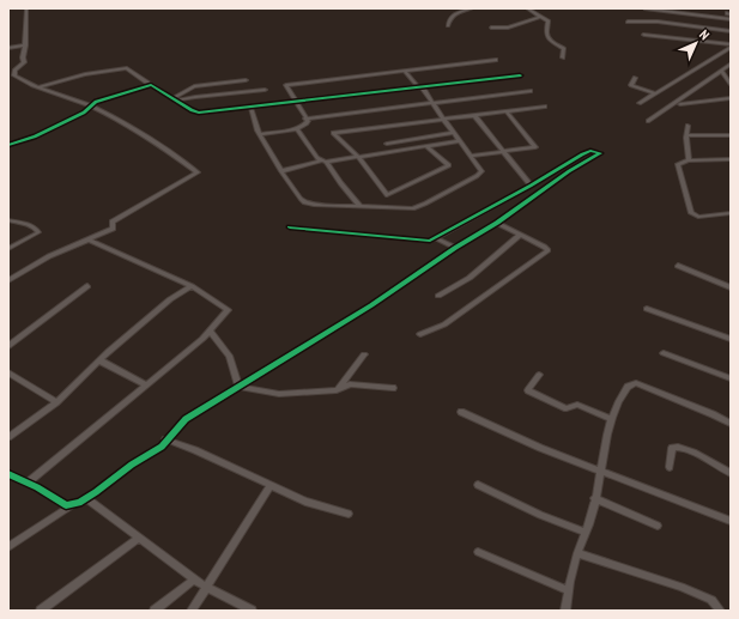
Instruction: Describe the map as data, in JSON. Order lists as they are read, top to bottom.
{
  "north": "top right"
}
